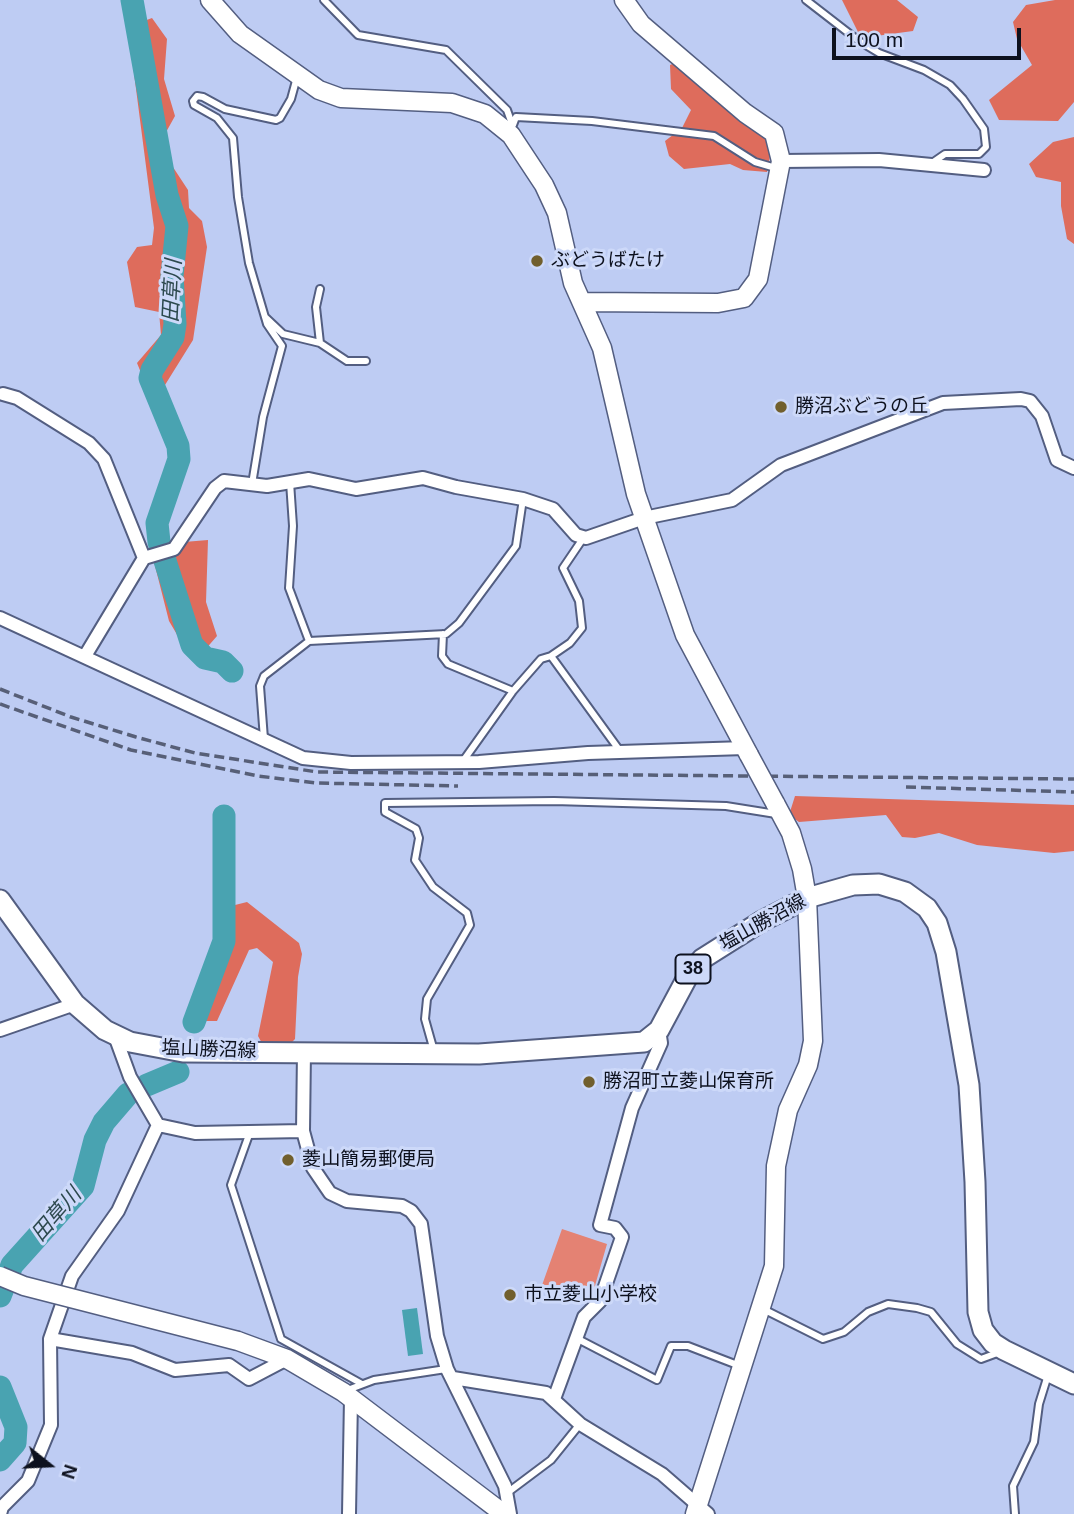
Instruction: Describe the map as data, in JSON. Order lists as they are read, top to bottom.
{
  "streets": {
    "main road": ["塩山勝沼線", "38"]
  },
  "water": ["田草川"],
  "places": [
    "ぶどうばたけ",
    "勝沼ぶどうの丘",
    "勝沼町立菱山保育所",
    "菱山簡易郵便局",
    "市立菱山小学校"
  ],
  "scale_bar": "100 m",
  "north": "right"
}
